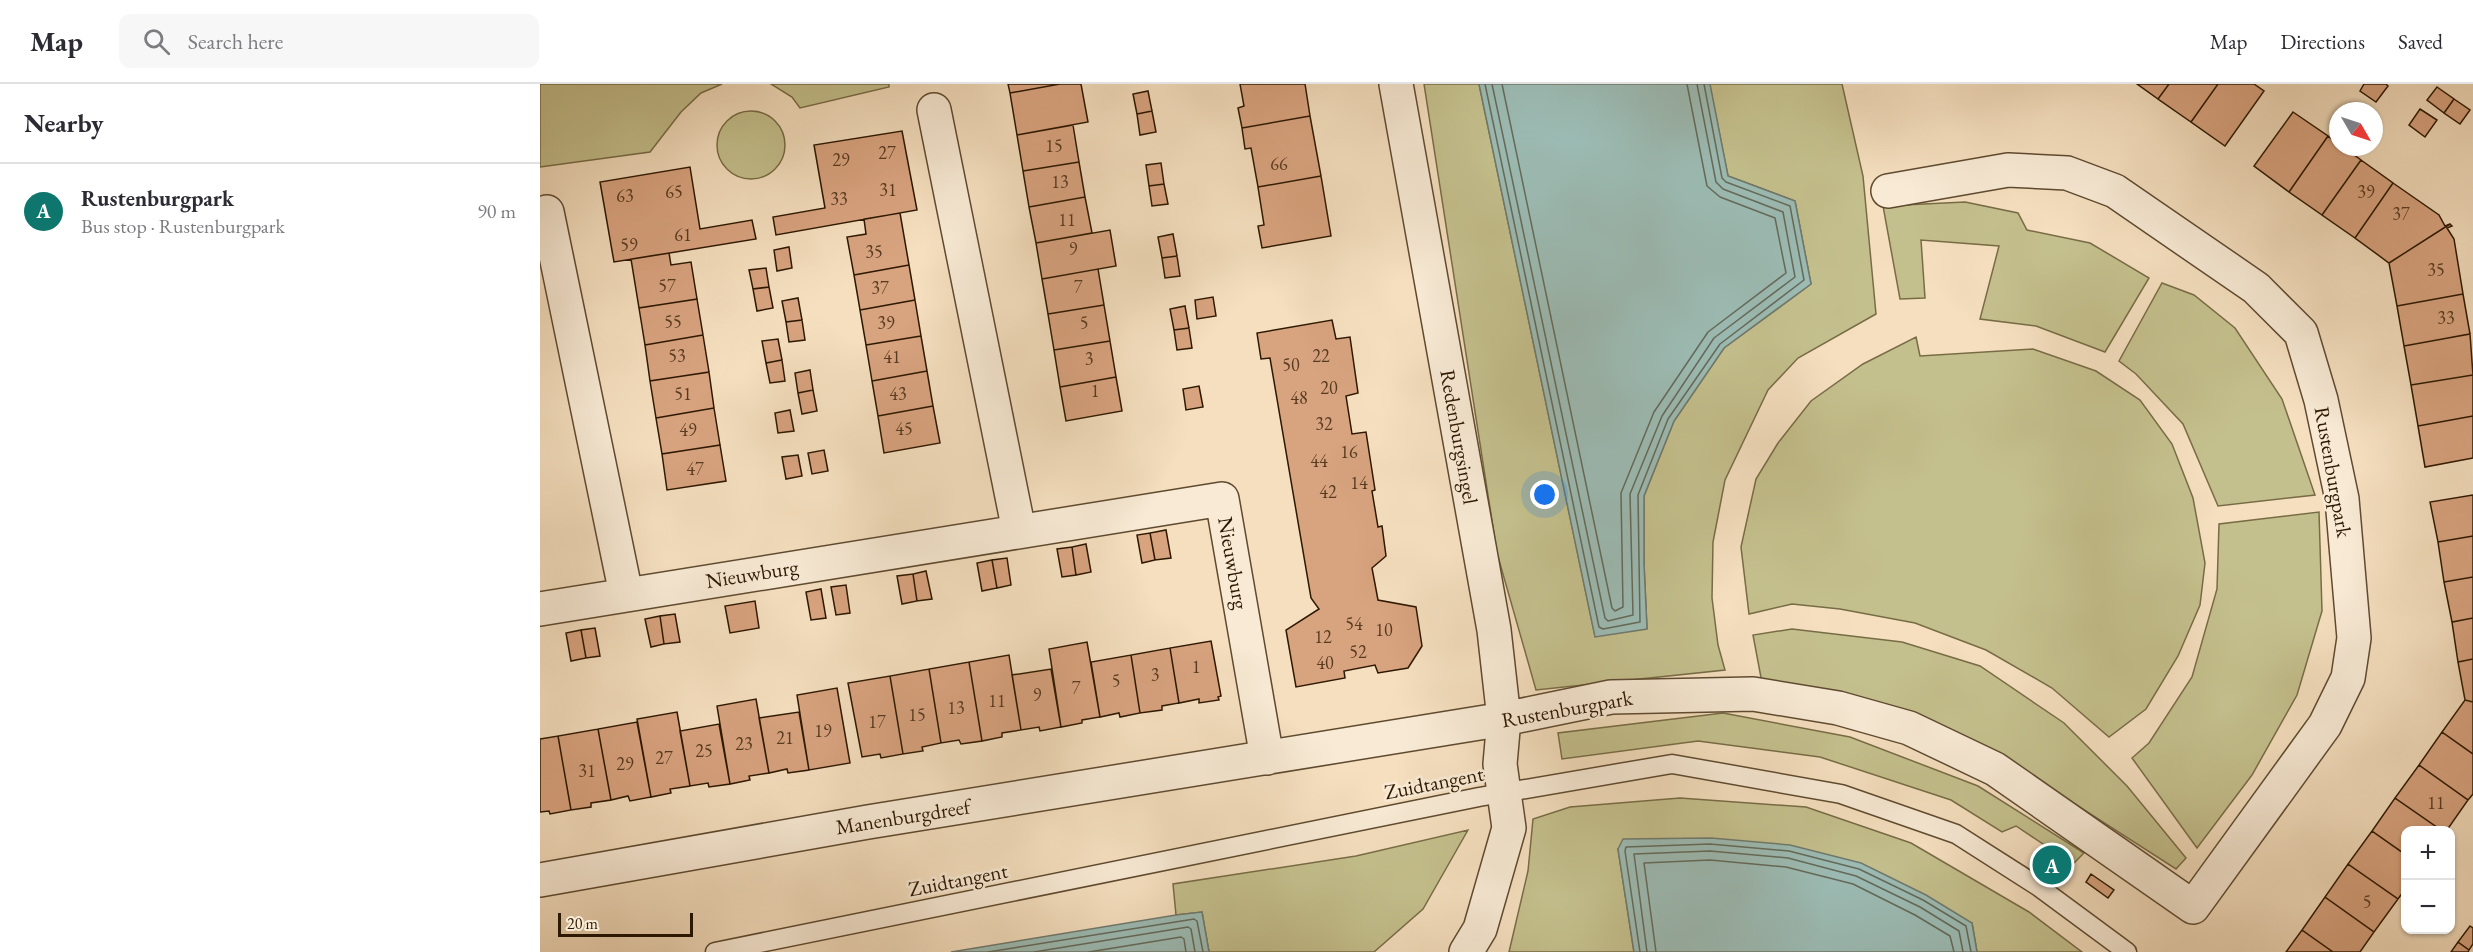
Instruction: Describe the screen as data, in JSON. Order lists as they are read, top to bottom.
{
  "streets": {
    "street": [
      "Redenburgsingel",
      "Rustenburgpark",
      "Nieuwburg",
      "Manenburgdreef"
    ],
    "lane": ["Zuidtangent"]
  },
  "crossings": [
    ["Redenburgsingel", "Rustenburgpark"],
    ["Redenburgsingel", "Zuidtangent"],
    ["Rustenburgpark", "Nieuwburg"],
    ["Rustenburgpark", "Manenburgdreef"],
    ["Nieuwburg", "Manenburgdreef"]
  ],
  "house_numbers": [
    "15",
    "27",
    "29",
    "66",
    "13",
    "31",
    "65",
    "39",
    "63",
    "33",
    "37",
    "11",
    "61",
    "59",
    "9",
    "35",
    "35",
    "57",
    "7",
    "37",
    "33",
    "55",
    "39",
    "5",
    "53",
    "22",
    "41",
    "3",
    "50",
    "20",
    "1",
    "51",
    "43",
    "48",
    "32",
    "45",
    "49",
    "16",
    "44",
    "47",
    "14",
    "42",
    "54",
    "10",
    "12",
    "52",
    "40",
    "1",
    "3",
    "5",
    "7",
    "9",
    "11",
    "13",
    "15",
    "17",
    "19",
    "21",
    "23",
    "25",
    "27",
    "29",
    "31",
    "11",
    "5"
  ],
  "scale_bar": "20 m",
  "north": "bottom right",
  "page": {
    "header": "Map",
    "search": "Search here",
    "nav": ["Map", "Directions", "Saved"],
    "heading": "Nearby",
    "list": [
      {
        "mark": "A",
        "name": "Rustenburgpark",
        "note": "Bus stop · Rustenburgpark",
        "value": "90 m"
      }
    ],
    "map_buttons": ["+", "−"],
    "pins": "A",
    "scale": "20 m"
  }
}
